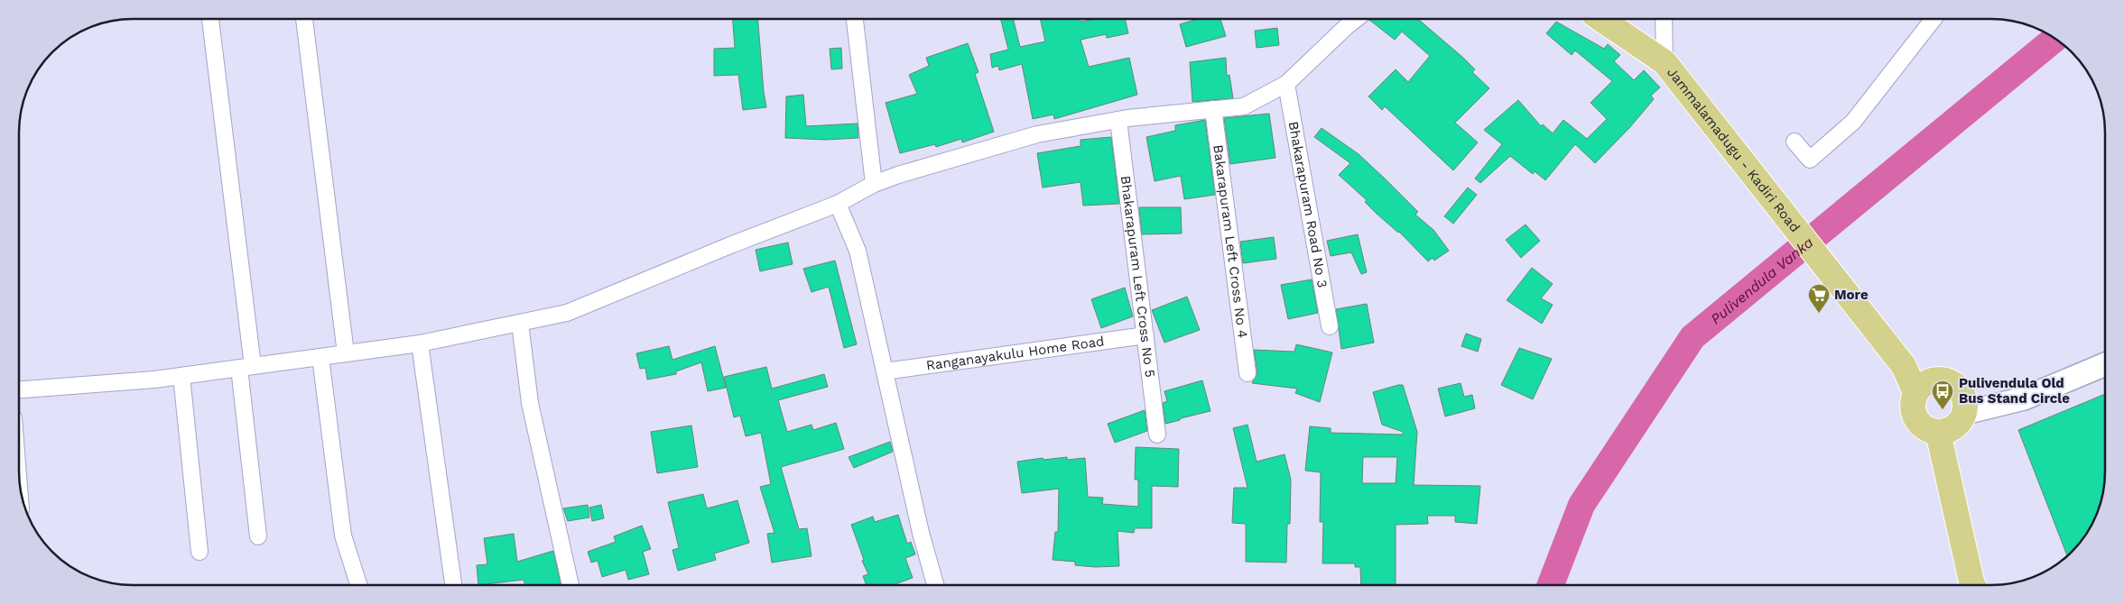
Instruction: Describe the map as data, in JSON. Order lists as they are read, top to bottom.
{
  "streets": {
    "main road": ["Jammalamadugu - Kadiri Road"],
    "street": [
      "Bhakarapuram Road No 3",
      "Bakarapuram Left Cross No 4",
      "Bhakarapuram Left Cross No 5",
      "Ranganayakulu Home Road"
    ]
  },
  "crossings": [
    ["Bhakarapuram Left Cross No 5", "Ranganayakulu Home Road"]
  ],
  "water": ["Pulivendula Vanka"],
  "places": {
    "supermarket": ["More"],
    "bus stop": ["Pulivendula Old Bus Stand Circle"]
  }
}
